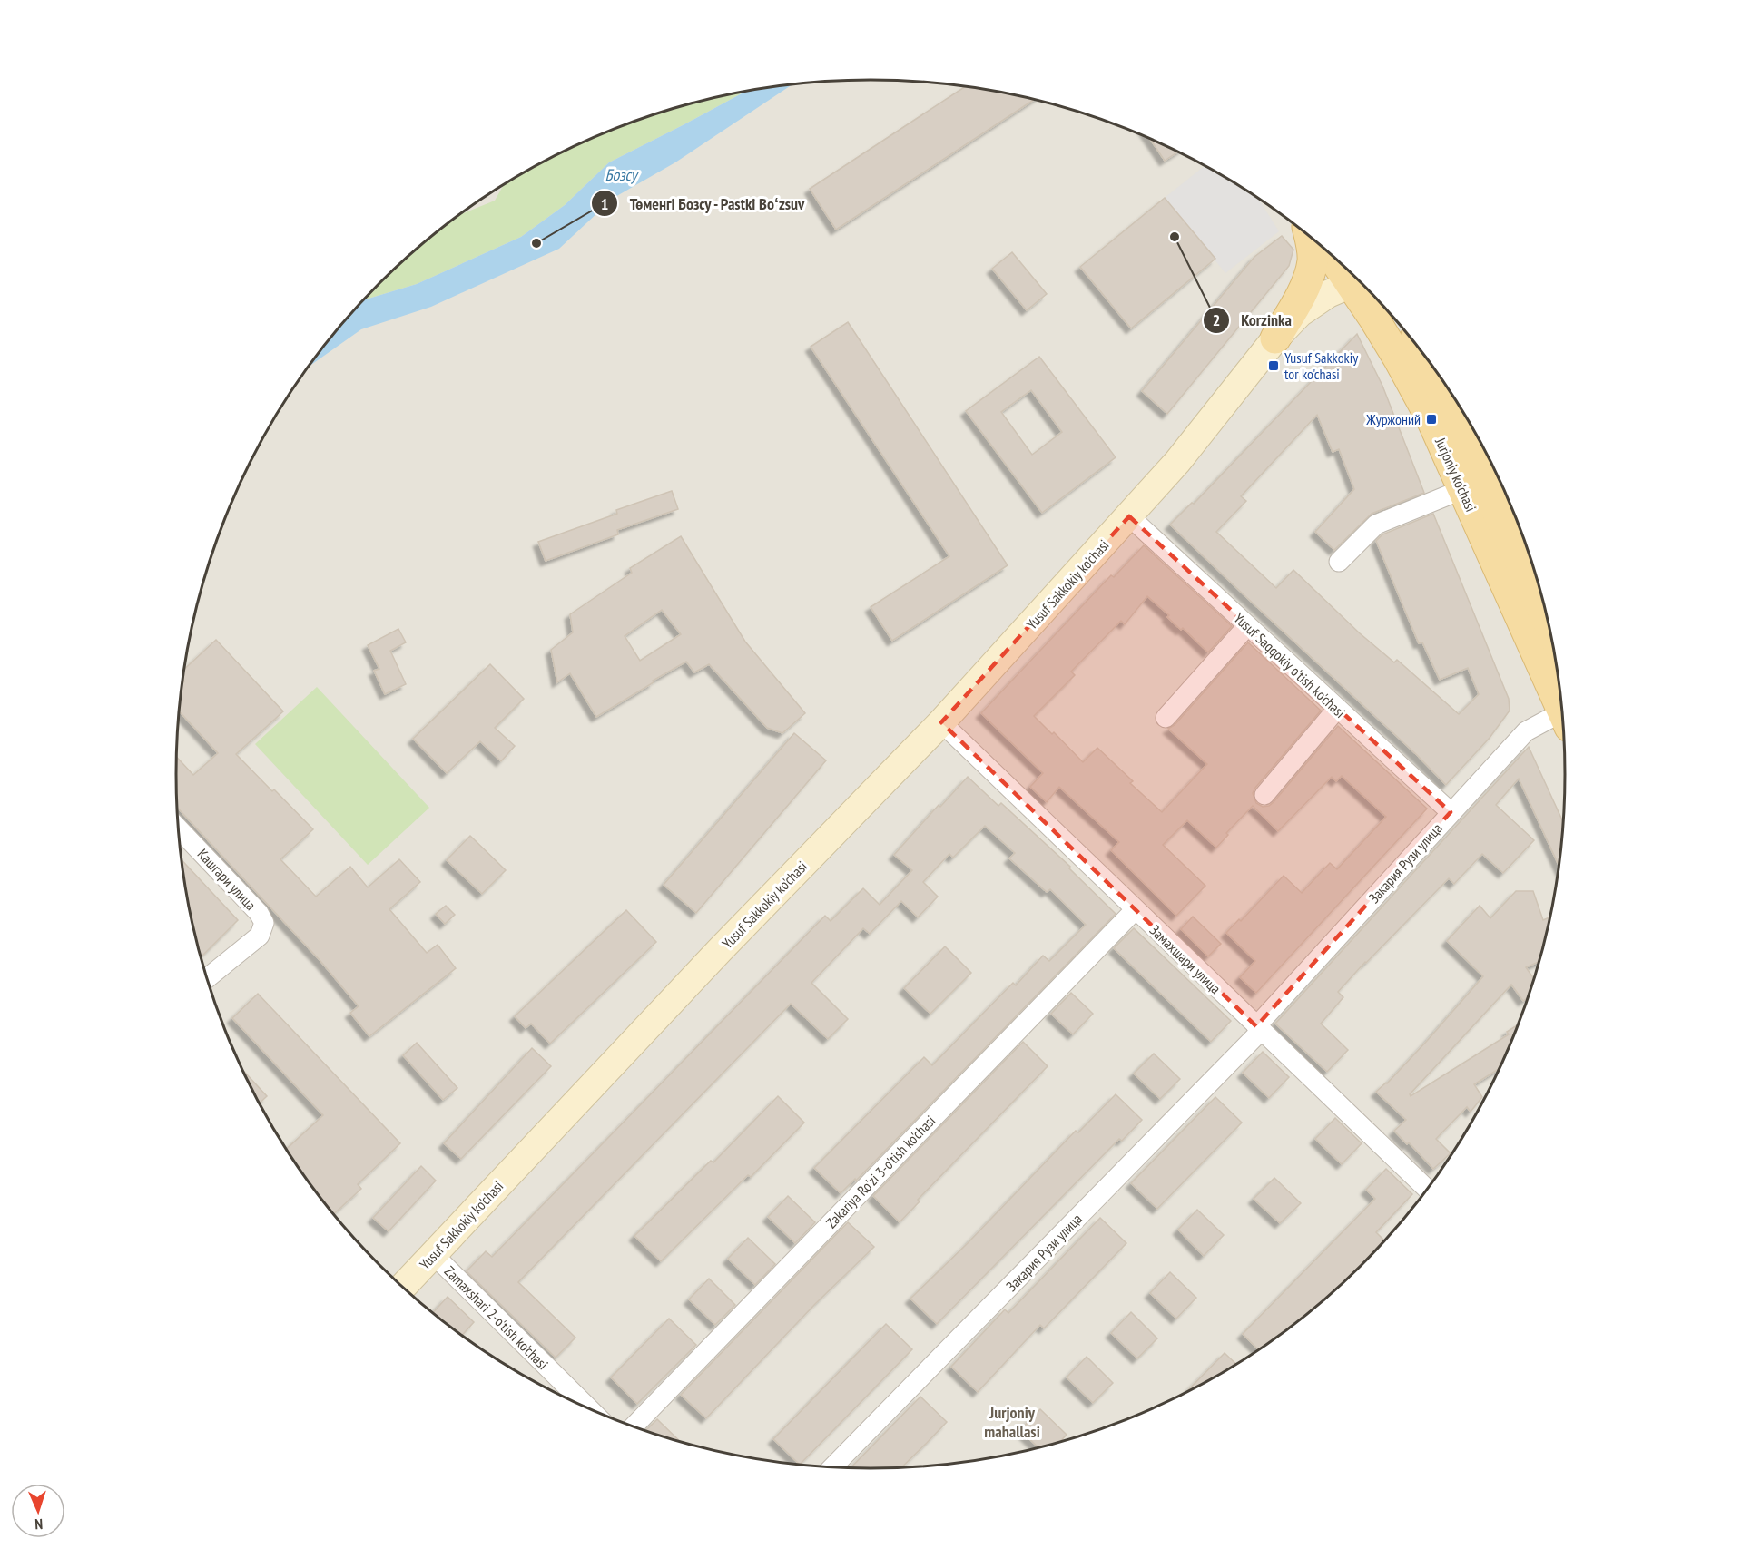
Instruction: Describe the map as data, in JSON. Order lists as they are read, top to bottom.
{
  "streets": {
    "main road": ["Jurjoniy ko'chasi", "Yusuf Sakkokiy ko'chasi"],
    "street": [
      "Yusuf Saqqokiy o'tish ko'chasi",
      "Закария Рузи улица",
      "Кашгари улица",
      "Замахшари улица",
      "Zakariya Ro'zi 3-o'tish ko'chasi",
      "Zamaxshari 2-o'tish ko'chasi"
    ]
  },
  "crossings": [
    ["Jurjoniy ko'chasi", "Yusuf Sakkokiy ko'chasi"],
    ["Yusuf Sakkokiy ko'chasi", "Yusuf Saqqokiy o'tish ko'chasi"],
    ["Yusuf Sakkokiy ko'chasi", "Замахшари улица"],
    ["Yusuf Sakkokiy ko'chasi", "Zamaxshari 2-o'tish ko'chasi"],
    ["Yusuf Saqqokiy o'tish ko'chasi", "Закария Рузи улица"],
    ["Закария Рузи улица", "Замахшари улица"],
    ["Замахшари улица", "Zakariya Ro'zi 3-o'tish ko'chasi"]
  ],
  "districts": ["Jurjoniy mahallasi"],
  "water": ["Бозсу"],
  "places": {
    "other": ["Korzinka", "Төменгі Бозсу - Pastki Boʻzsuv"],
    "transit": ["Yusuf Sakkokiy tor ko'chasi", "Журжоний"]
  },
  "north": "bottom"
}
